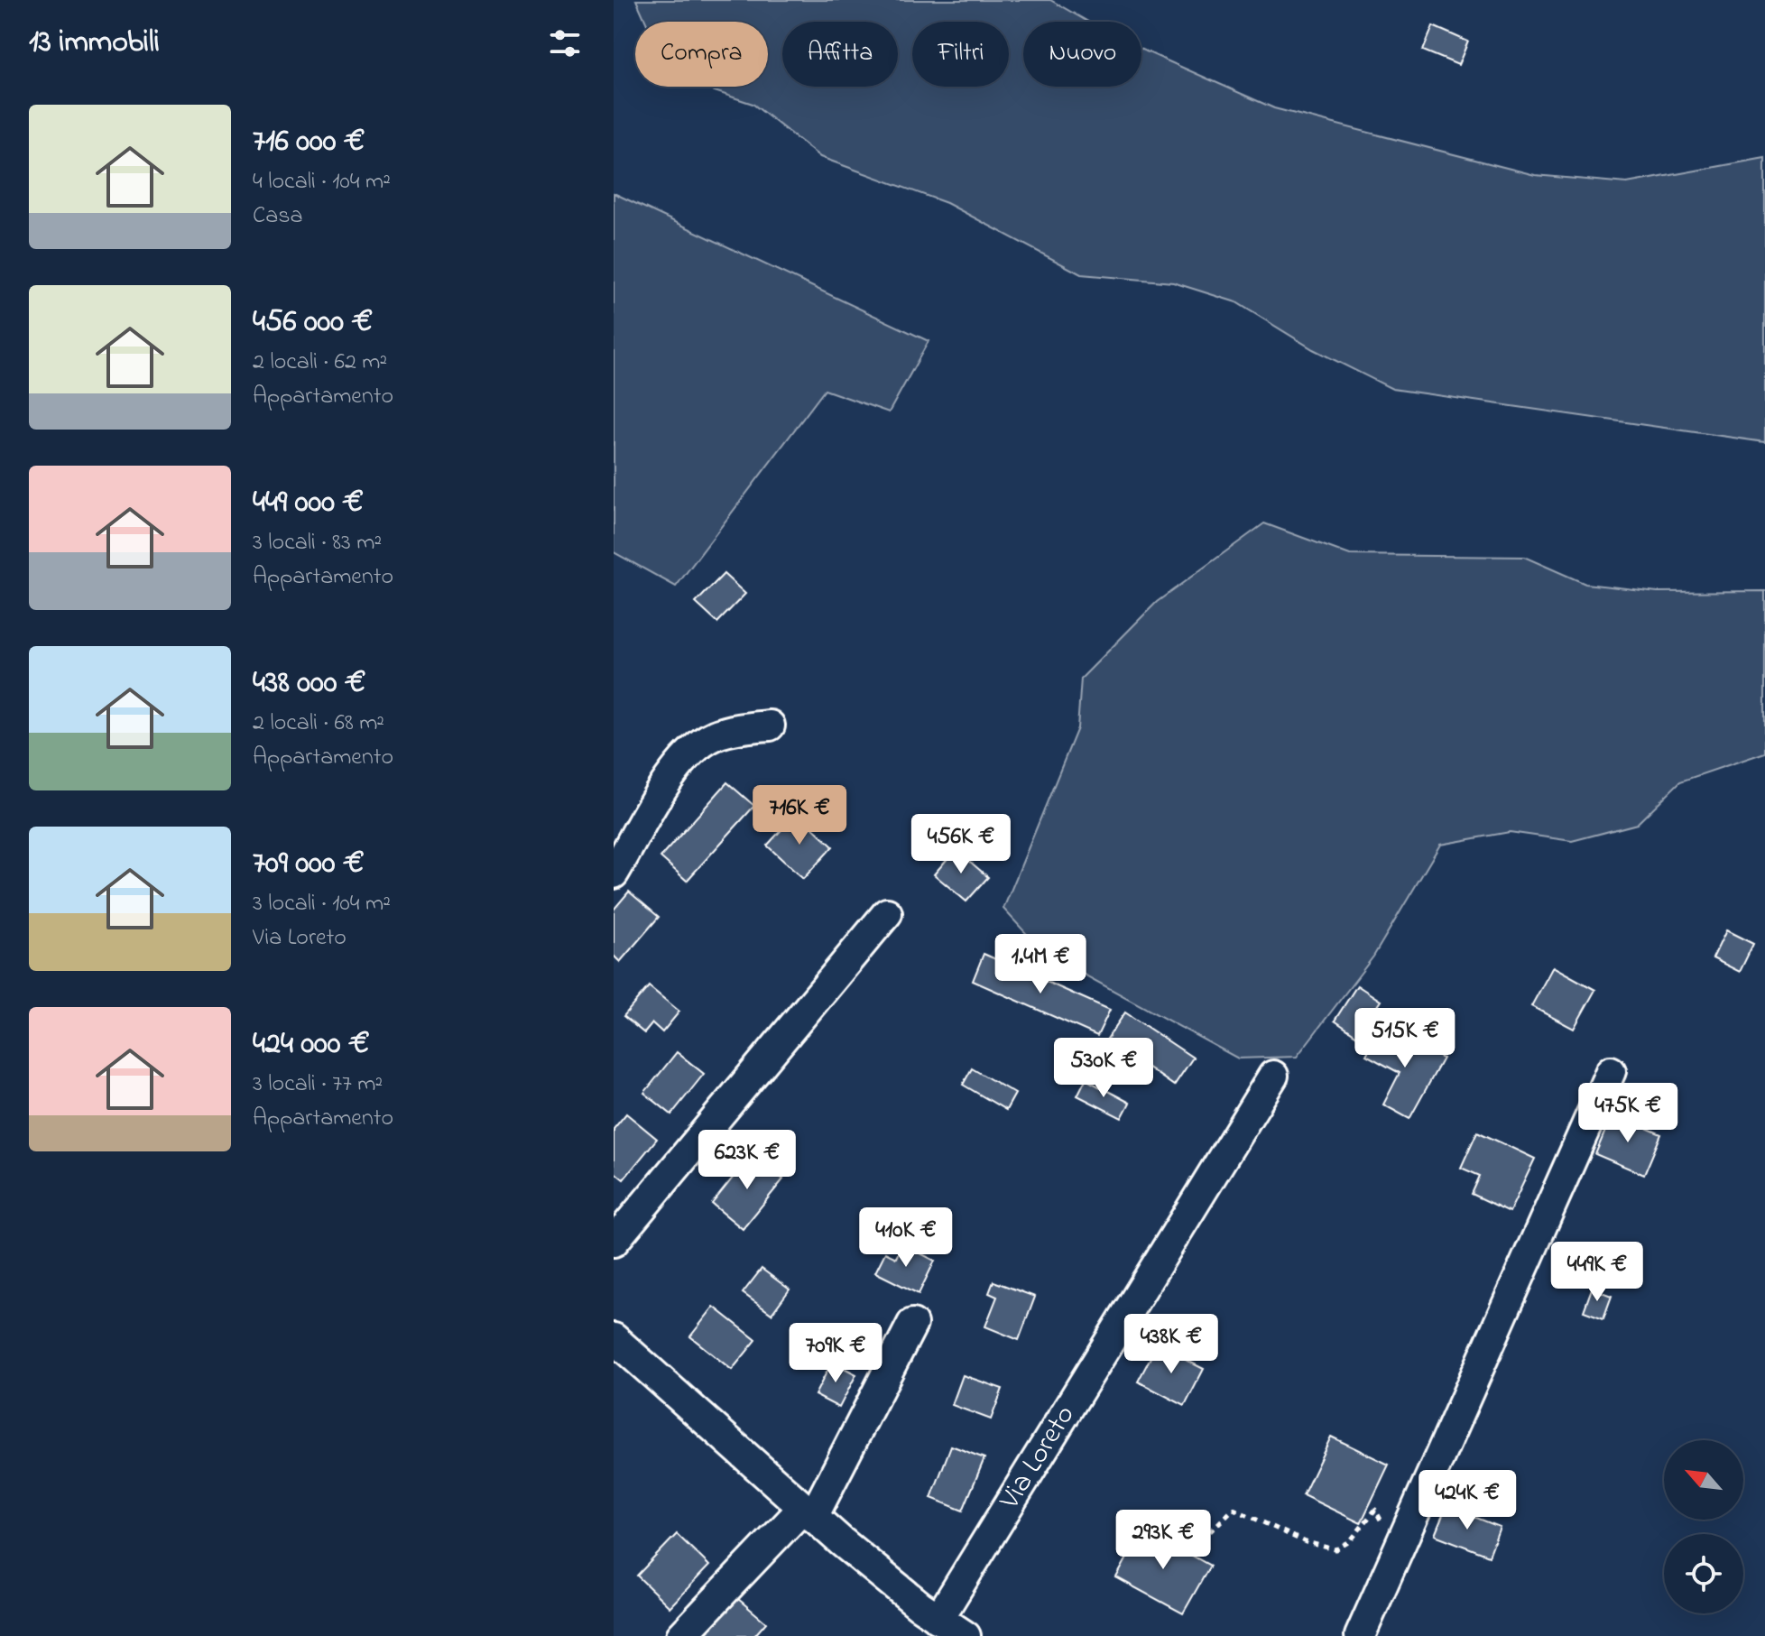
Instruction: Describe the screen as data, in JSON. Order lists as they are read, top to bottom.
{
  "streets": {
    "street": ["Via Loreto"]
  },
  "north": "top left",
  "page": {
    "heading": "13 immobili",
    "chip": [
      "Compra",
      "Affitta",
      "Filtri",
      "Nuovo"
    ],
    "list": [
      {
        "name": "716 000 €",
        "note": "4 locali · 104 m² · Casa"
      },
      {
        "name": "456 000 €",
        "note": "2 locali · 62 m² · Appartamento"
      },
      {
        "name": "449 000 €",
        "note": "3 locali · 83 m² · Appartamento"
      },
      {
        "name": "438 000 €",
        "note": "2 locali · 68 m² · Appartamento"
      },
      {
        "name": "709 000 €",
        "note": "3 locali · 104 m² · Via Loreto"
      },
      {
        "name": "424 000 €",
        "note": "3 locali · 77 m² · Appartamento"
      }
    ],
    "price": [
      "716K €",
      "456K €",
      "1.4M €",
      "515K €",
      "530K €",
      "475K €",
      "623K €",
      "410K €",
      "449K €",
      "438K €",
      "709K €",
      "424K €",
      "293K €"
    ]
  }
}
